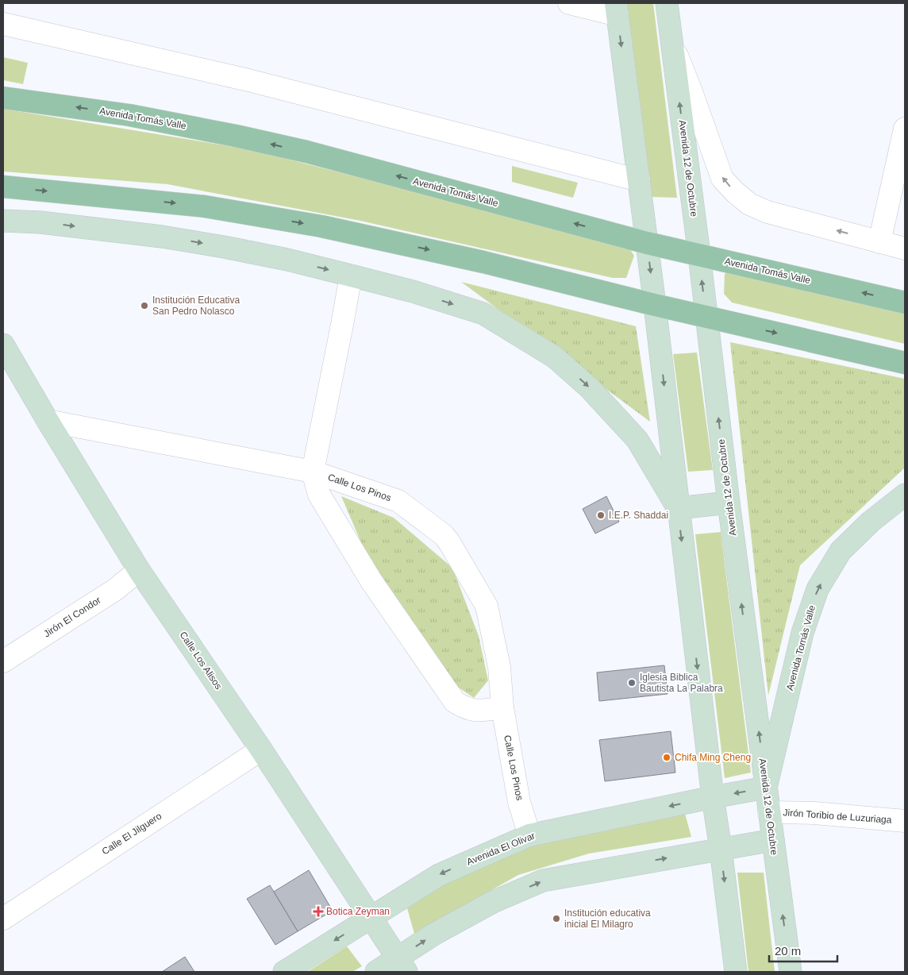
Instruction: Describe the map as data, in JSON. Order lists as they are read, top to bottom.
{
  "streets": {
    "main road": [
      "Avenida Tomás Valle",
      "Avenida 12 de Octubre",
      "Calle Los Alisos",
      "Avenida El Olivar"
    ],
    "street": [
      "Calle Los Pinos",
      "Jirón El Condor",
      "Jirón Toribio de Luzuriaga",
      "Calle El Jilguero"
    ]
  },
  "crossings": [
    ["Avenida Tomás Valle", "Avenida 12 de Octubre"],
    ["Avenida Tomás Valle", "Avenida El Olivar"],
    ["Avenida 12 de Octubre", "Jirón Toribio de Luzuriaga"],
    ["Avenida 12 de Octubre", "Avenida El Olivar"],
    ["Calle Los Pinos", "Calle Los Alisos"],
    ["Calle Los Pinos", "Avenida El Olivar"],
    ["Jirón El Condor", "Calle Los Alisos"],
    ["Calle Los Alisos", "Calle El Jilguero"],
    ["Calle Los Alisos", "Avenida El Olivar"]
  ],
  "places": {
    "other": [
      "Institución Educativa San Pedro Nolasco",
      "I.E.P. Shaddai",
      "Iglesia Biblica Bautista La Palabra",
      "Chifa Ming Cheng",
      "Institución educativa inicial El Milagro"
    ],
    "health": ["Botica Zeyman"]
  },
  "scale_bar": "20 m"
}
